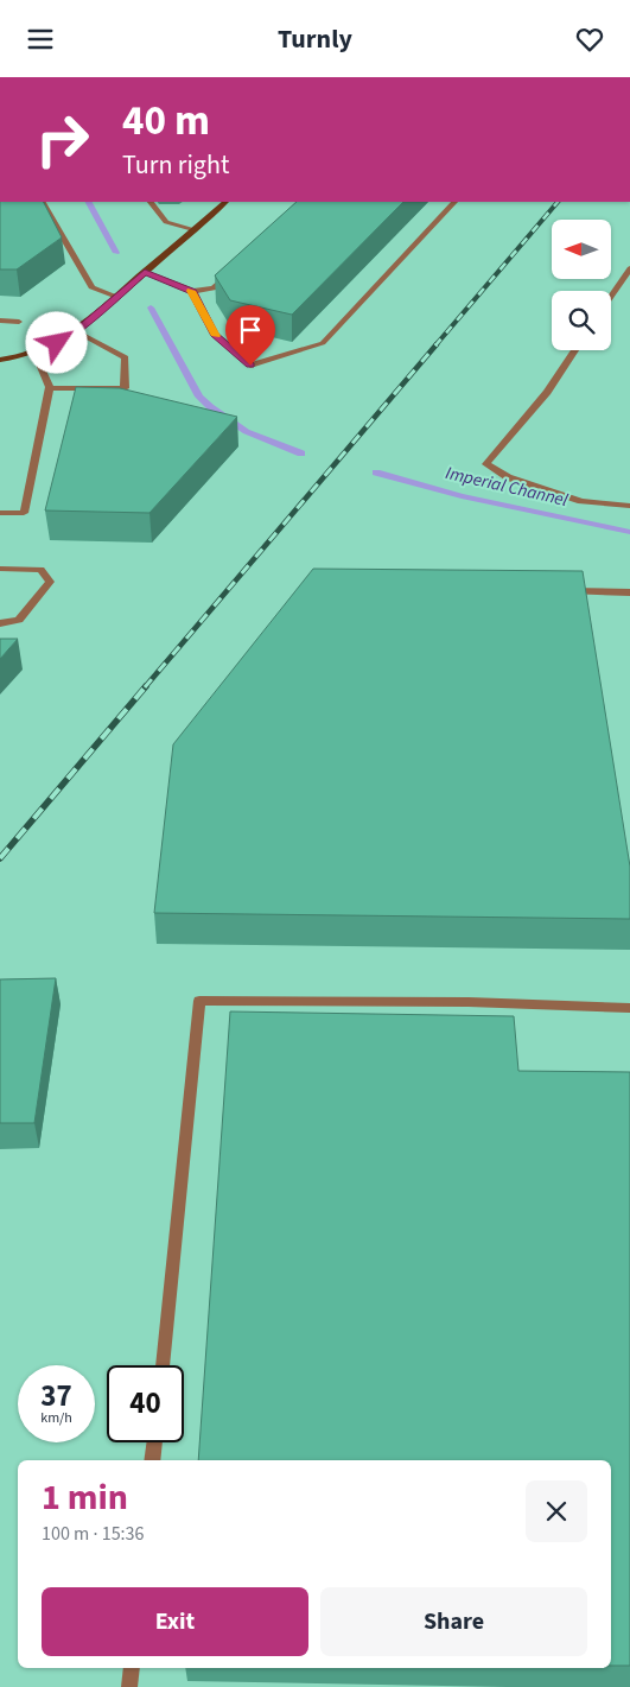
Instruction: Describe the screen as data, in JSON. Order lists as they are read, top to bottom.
{
  "water": ["Imperial Channel"],
  "north": "left",
  "page": {
    "header": "Turnly",
    "turn": ["40 m", "Turn right"],
    "speed": "37 km/h",
    "limit": "40",
    "heading": ["1 min", "100 m · 15:36"],
    "buttons": ["Exit", "Share"]
  }
}
